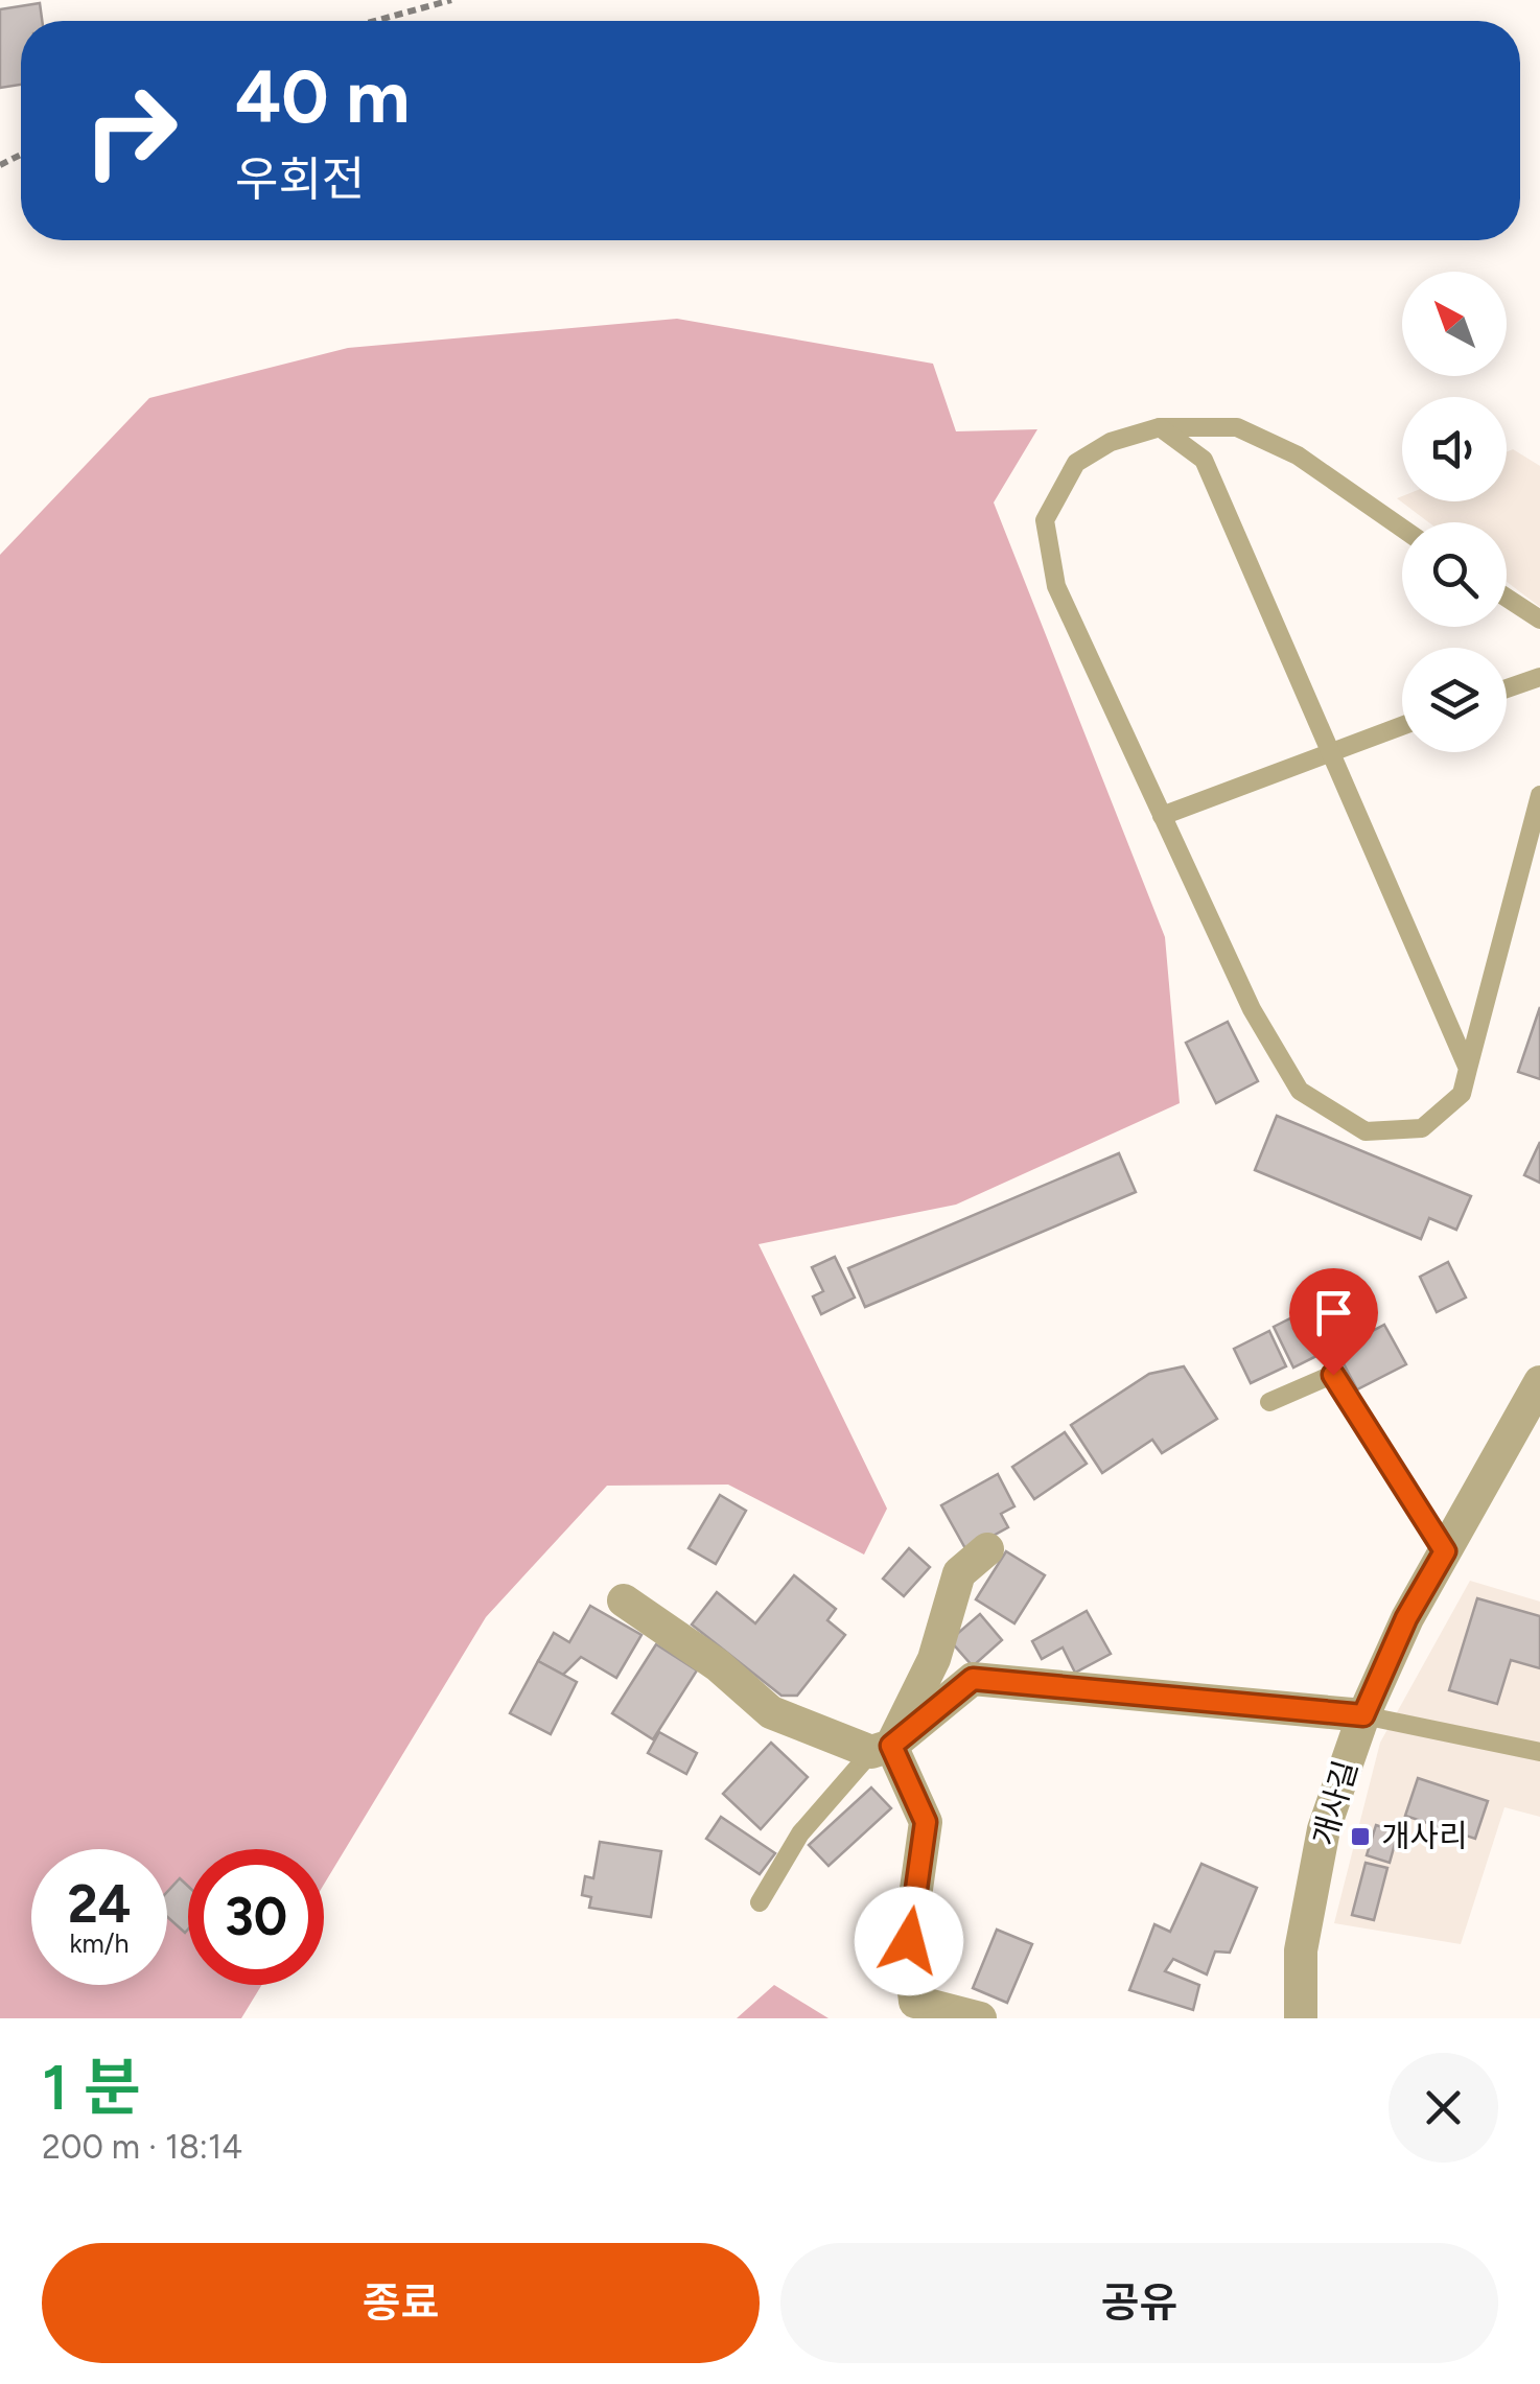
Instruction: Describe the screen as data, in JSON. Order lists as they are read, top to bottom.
{
  "streets": {
    "street": ["개사길"]
  },
  "places": {
    "transit": ["개사리"]
  },
  "north": "top left",
  "page": {
    "turn": ["40 m", "우회전"],
    "speed": "24 km/h",
    "limit": "30",
    "heading": ["1 분", "200 m · 18:14"],
    "buttons": ["종료", "공유"]
  }
}
